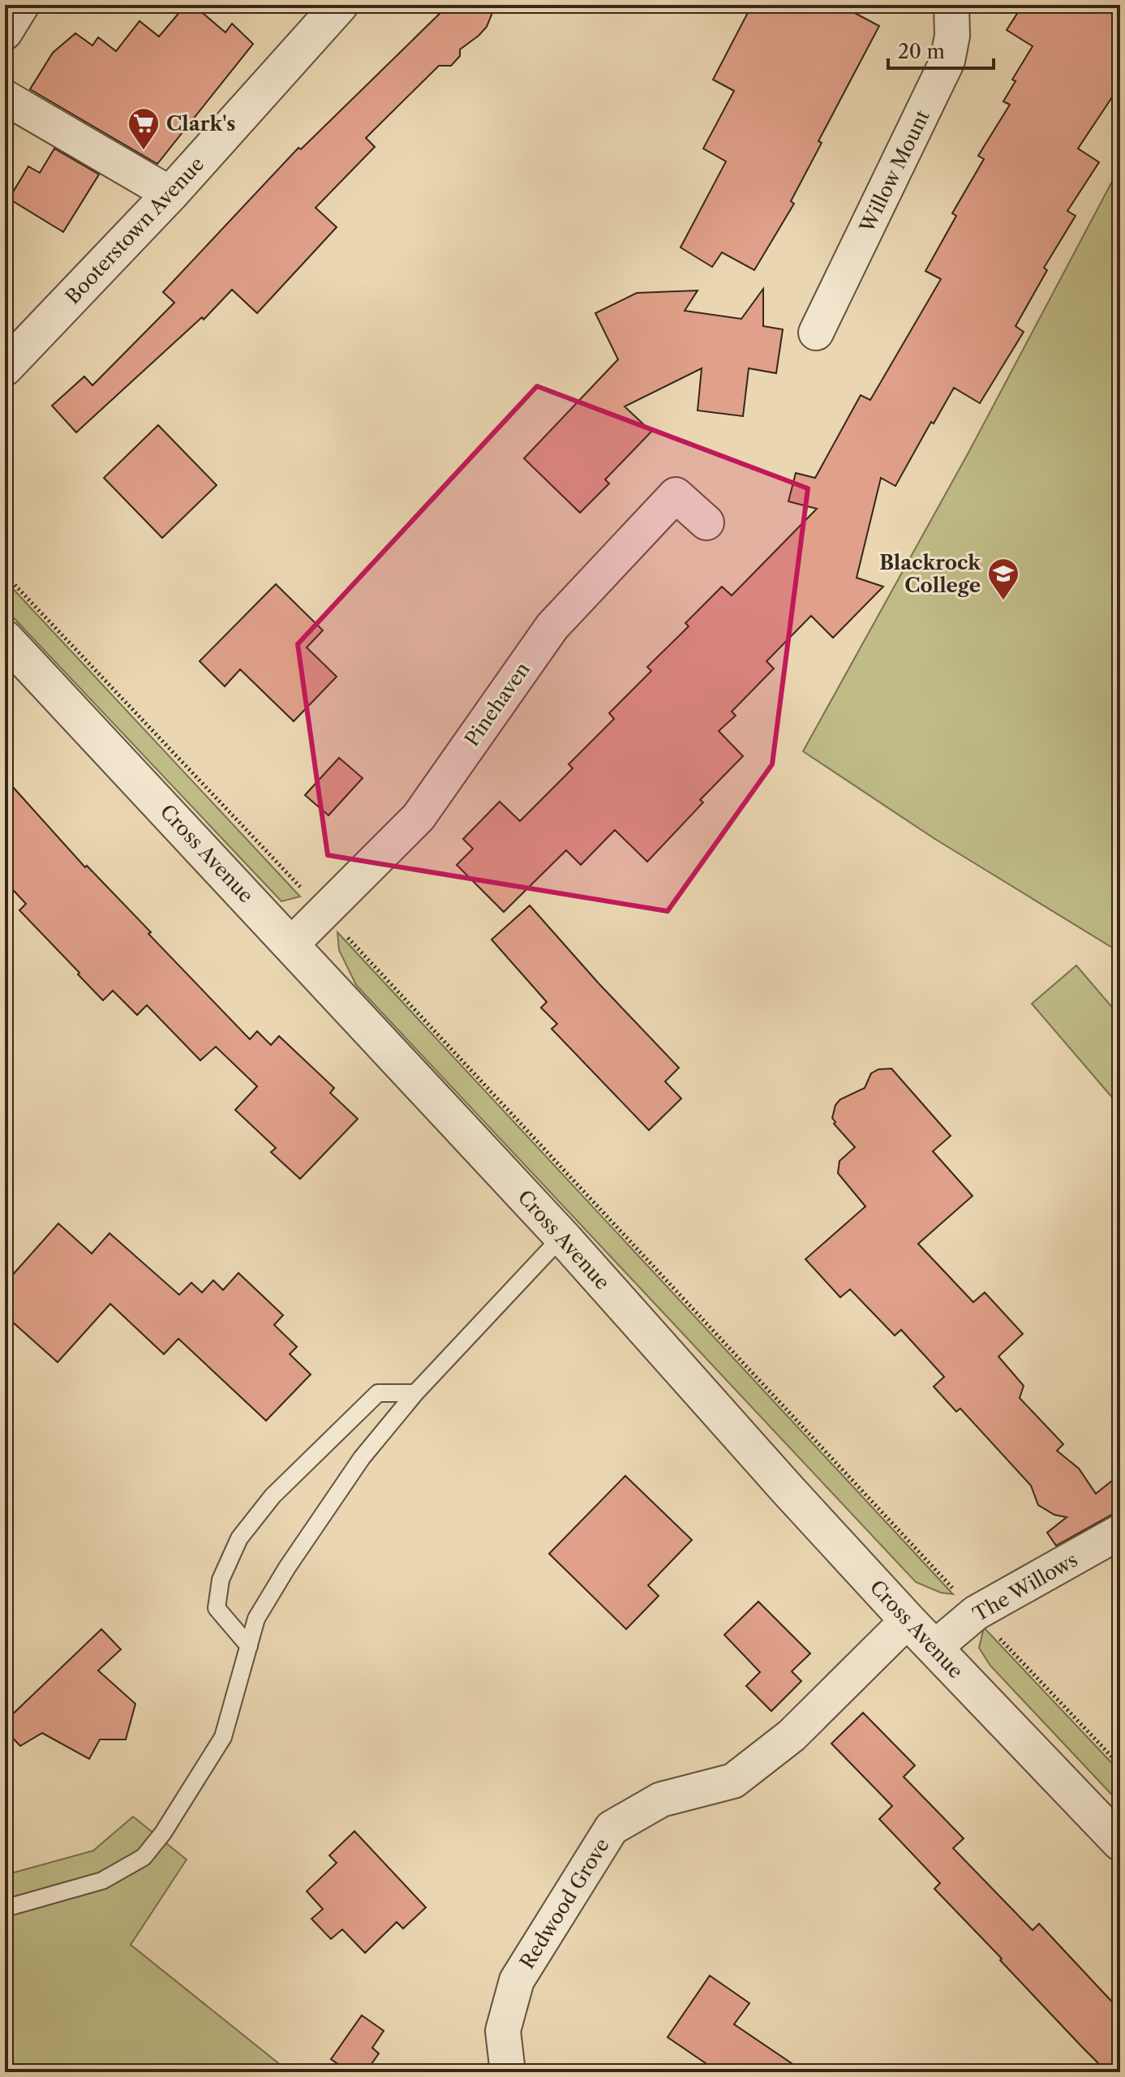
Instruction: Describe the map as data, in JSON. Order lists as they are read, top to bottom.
{
  "streets": {
    "street": [
      "Willow Mount",
      "Booterstown Avenue",
      "Pinehaven",
      "Cross Avenue",
      "The Willows",
      "Redwood Grove"
    ]
  },
  "crossings": [
    ["Pinehaven", "Cross Avenue"],
    ["Cross Avenue", "The Willows"],
    ["Cross Avenue", "Redwood Grove"]
  ],
  "places": {
    "supermarket": ["Clark's"],
    "school or university": ["Blackrock College"]
  },
  "scale_bar": "20 m"
}
